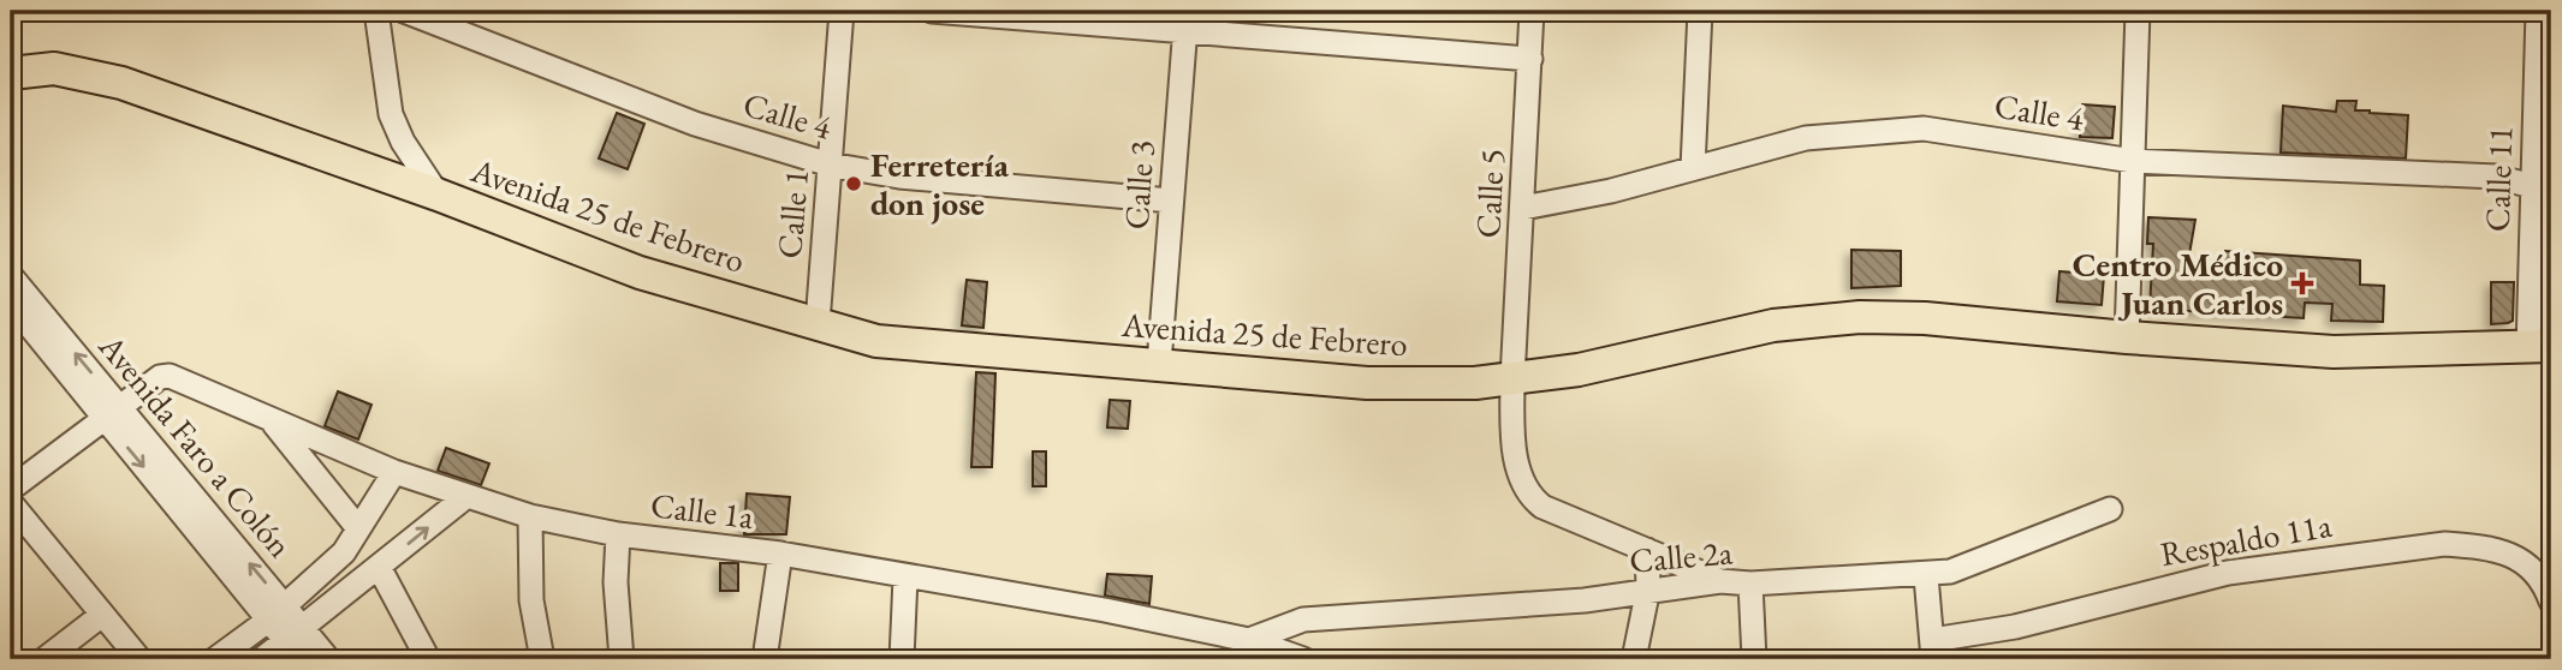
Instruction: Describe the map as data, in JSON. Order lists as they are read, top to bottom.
{
  "streets": {
    "main road": ["Avenida 25 de Febrero"],
    "street": [
      "Calle 4",
      "Calle 11",
      "Calle 3",
      "Calle 5",
      "Calle 1",
      "Avenida Faro a Colón",
      "Calle 1a",
      "Respaldo 11a",
      "Calle 2a"
    ]
  },
  "crossings": [
    ["Calle 4", "Calle 11"],
    ["Calle 4", "Calle 3"],
    ["Calle 4", "Calle 5"],
    ["Calle 4", "Calle 1"],
    ["Calle 11", "Avenida 25 de Febrero"],
    ["Calle 3", "Avenida 25 de Febrero"],
    ["Calle 5", "Avenida 25 de Febrero"],
    ["Calle 1", "Avenida 25 de Febrero"],
    ["Avenida Faro a Colón", "Calle 1a"],
    ["Calle 1a", "Calle 2a"]
  ],
  "places": {
    "other": ["Ferretería don jose"],
    "health": ["Centro Médico Juan Carlos"]
  }
}
